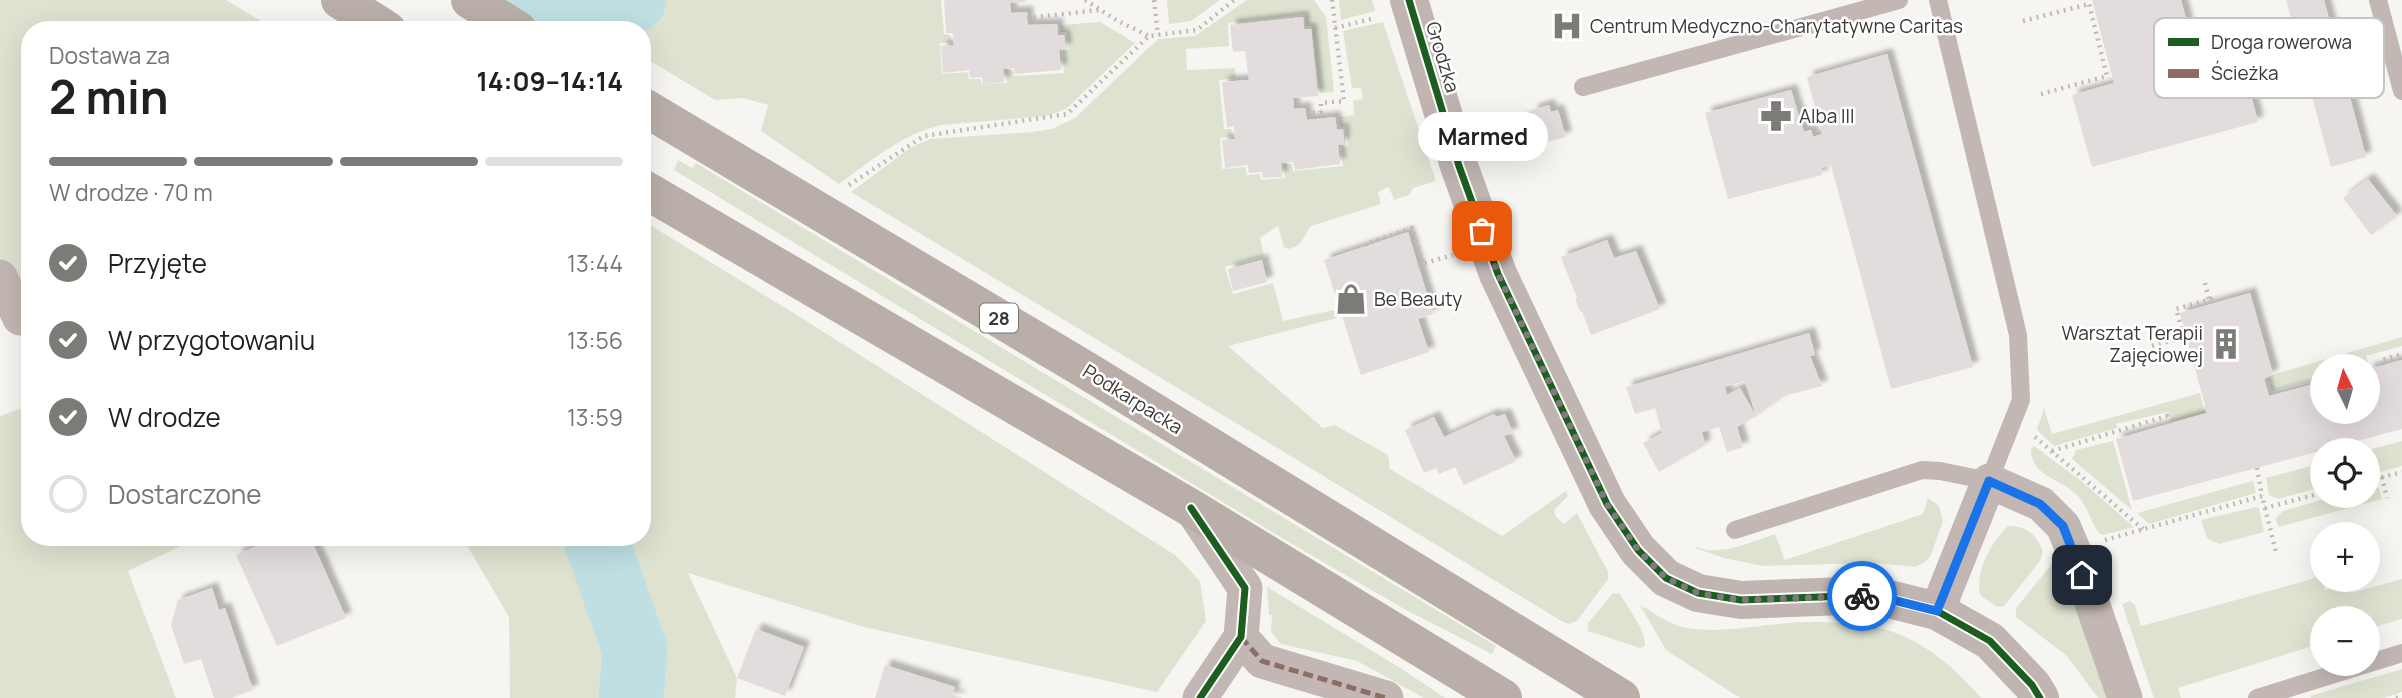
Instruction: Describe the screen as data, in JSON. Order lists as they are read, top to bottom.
{
  "streets": {
    "main road": ["28", "Podkarpacka"],
    "street": ["Grodzka"]
  },
  "places": {
    "hospital": ["Centrum Medyczno-Charytatywne Caritas"],
    "pharmacy": ["Alba III"],
    "other": ["Marmed"],
    "shop": ["Be Beauty"],
    "building": ["Warsztat Terapii Zajęciowej"]
  },
  "legend": ["Droga rowerowa", "Ścieżka"],
  "north": "top",
  "page": {
    "heading": ["2 min", "Dostawa za", "14:09–14:14"],
    "bubble": "Marmed",
    "bar": "W drodze · 70 m",
    "list": [
      ["Przyjęte", "13:44"],
      ["W przygotowaniu", "13:56"],
      ["W drodze", "13:59"],
      "Dostarczone"
    ],
    "map_buttons": ["+", "−"]
  }
}
